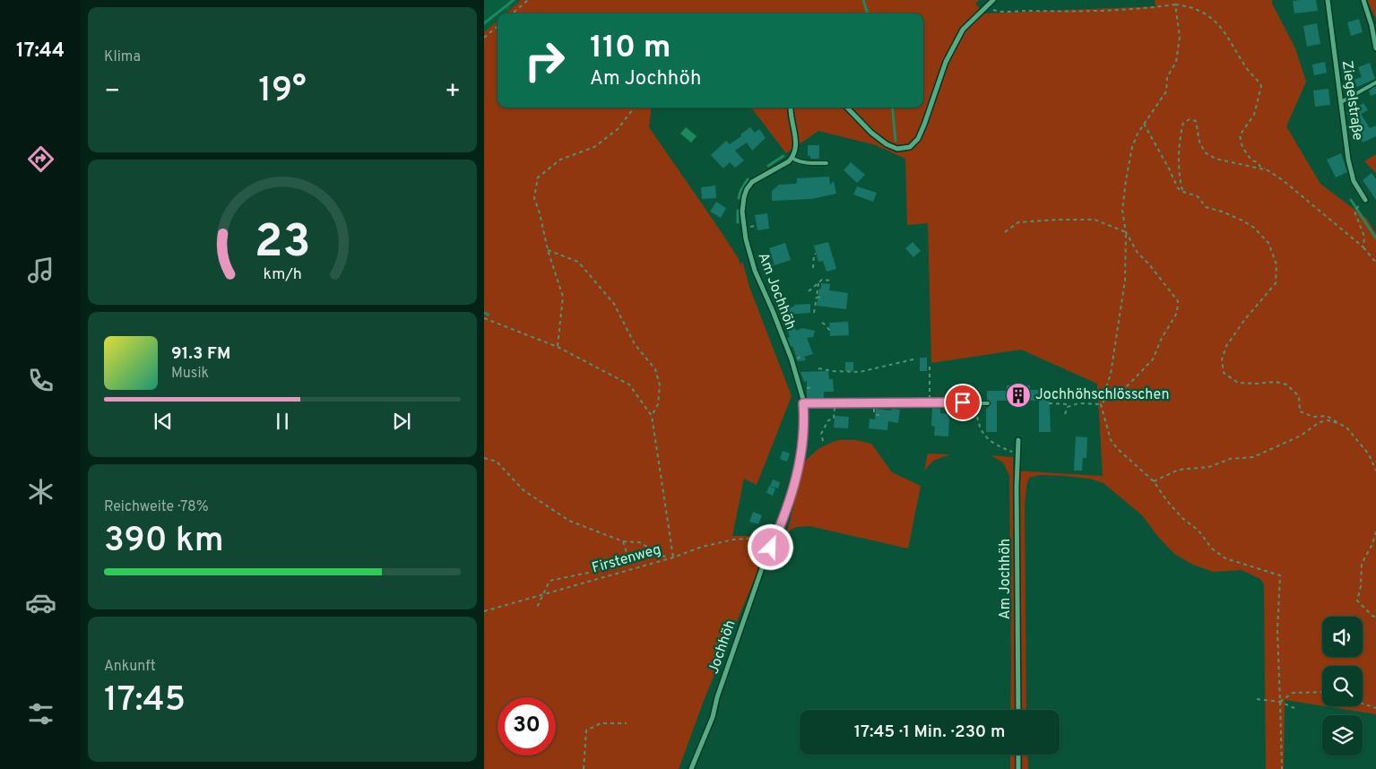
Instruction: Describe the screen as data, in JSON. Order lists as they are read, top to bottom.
{
  "streets": {
    "street": ["Ziegelstraße", "Am Jochhöh", "Jochhöh"],
    "path": ["Firstenweg"]
  },
  "crossings": [
    ["Am Jochhöh", "Firstenweg"],
    ["Am Jochhöh", "Jochhöh"],
    ["Firstenweg", "Jochhöh"]
  ],
  "places": {
    "building": ["Jochhöhschlösschen"]
  },
  "page": {
    "tabs": "17:44",
    "tile": [
      "Klima",
      ["Reichweite · 78%", "390 km"],
      ["Ankunft", "17:45"]
    ],
    "turn": ["110 m", "Am Jochhöh"],
    "heat": ["−", "19°", "+"],
    "song": ["91.3 FM", "Musik"],
    "limit": "30",
    "trip": "17:45 · 1 Min. · 230 m",
    "gauge": ["23", "km/h"]
  }
}
